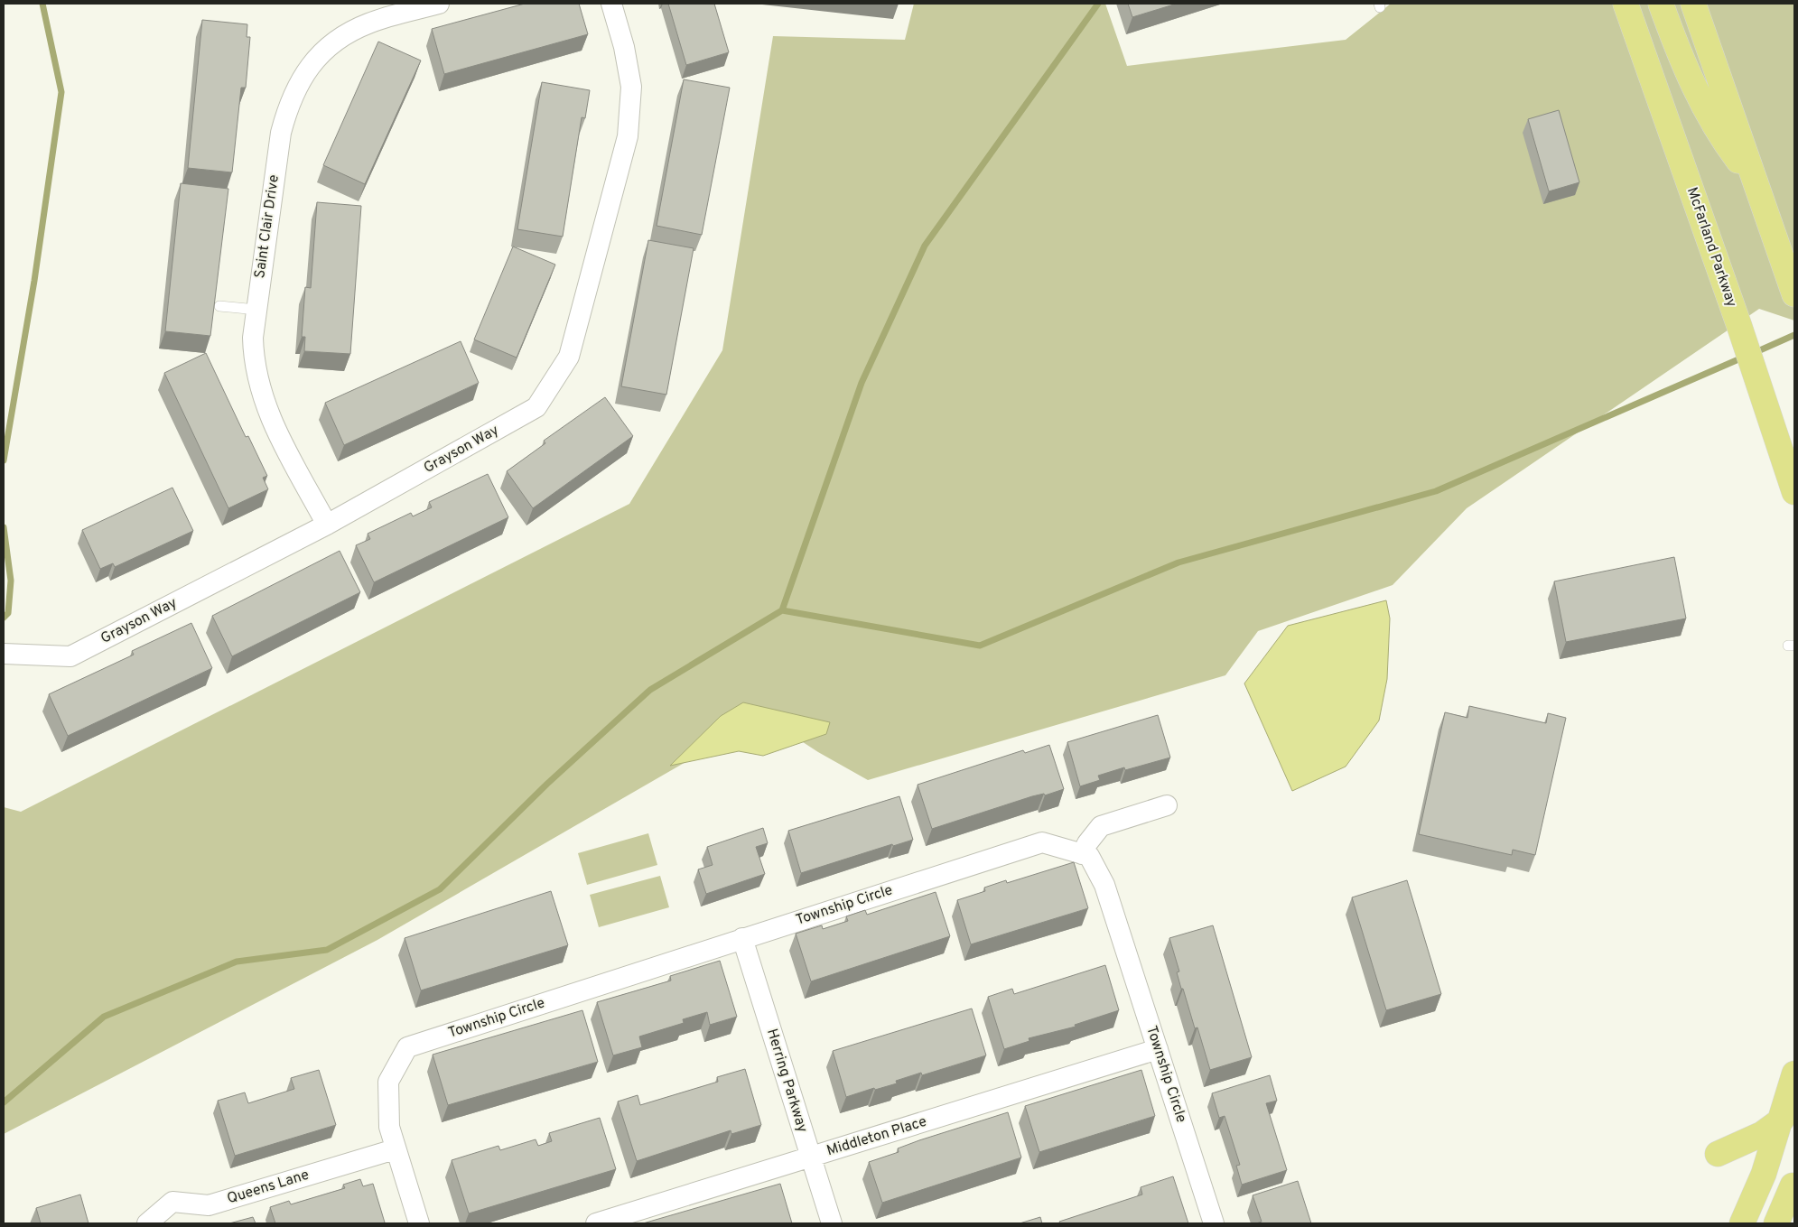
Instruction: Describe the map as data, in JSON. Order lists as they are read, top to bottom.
{
  "streets": {
    "main road": ["McFarland Parkway"],
    "street": [
      "Saint Clair Drive",
      "Grayson Way",
      "Township Circle",
      "Herring Parkway",
      "Middleton Place",
      "Queens Lane"
    ]
  },
  "crossings": [
    ["Saint Clair Drive", "Grayson Way"],
    ["Township Circle", "Herring Parkway"],
    ["Township Circle", "Middleton Place"],
    ["Township Circle", "Queens Lane"],
    ["Herring Parkway", "Middleton Place"]
  ]
}
